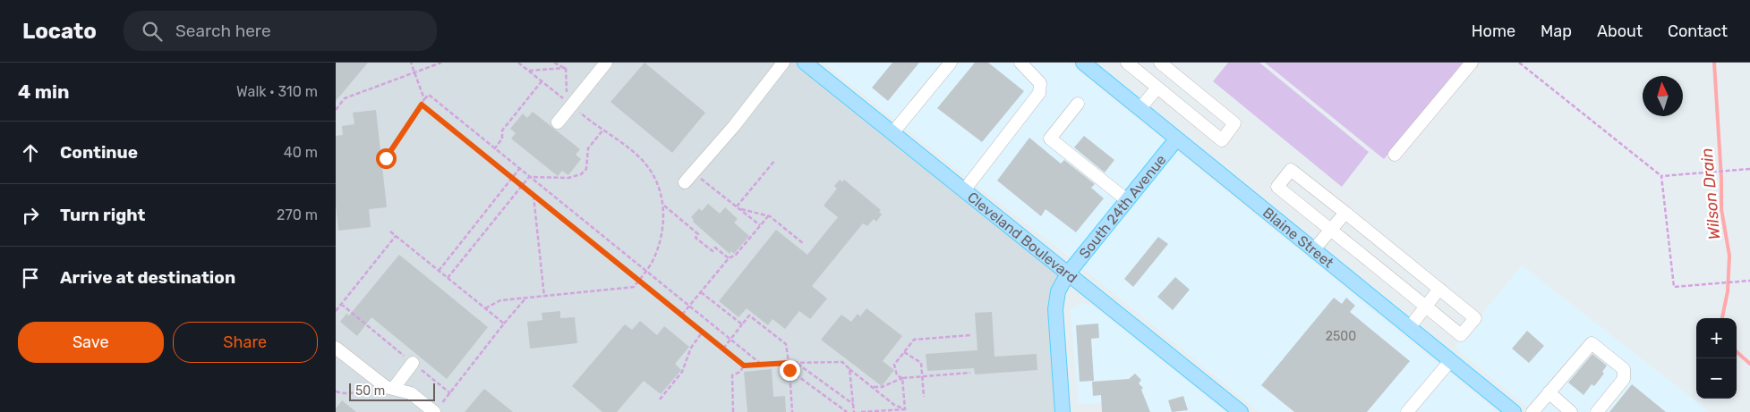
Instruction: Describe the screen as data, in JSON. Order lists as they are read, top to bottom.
{
  "streets": {
    "main road": ["South 24th Avenue", "Cleveland Boulevard", "Blaine Street"]
  },
  "crossings": [
    ["South 24th Avenue", "Cleveland Boulevard"],
    ["South 24th Avenue", "Blaine Street"]
  ],
  "water": ["Wilson Drain"],
  "house_numbers": ["2500"],
  "scale_bar": "50 m",
  "north": "top",
  "page": {
    "header": "Locato",
    "search": "Search here",
    "nav": [
      "Home",
      "Map",
      "About",
      "Contact"
    ],
    "heading": ["4 min", "Walk · 310 m"],
    "list": [
      ["Continue", "40 m"],
      ["Turn right", "270 m"],
      "Arrive at destination"
    ],
    "buttons": ["Save", "Share"],
    "map_buttons": ["+", "−"],
    "scale": "50 m"
  }
}
